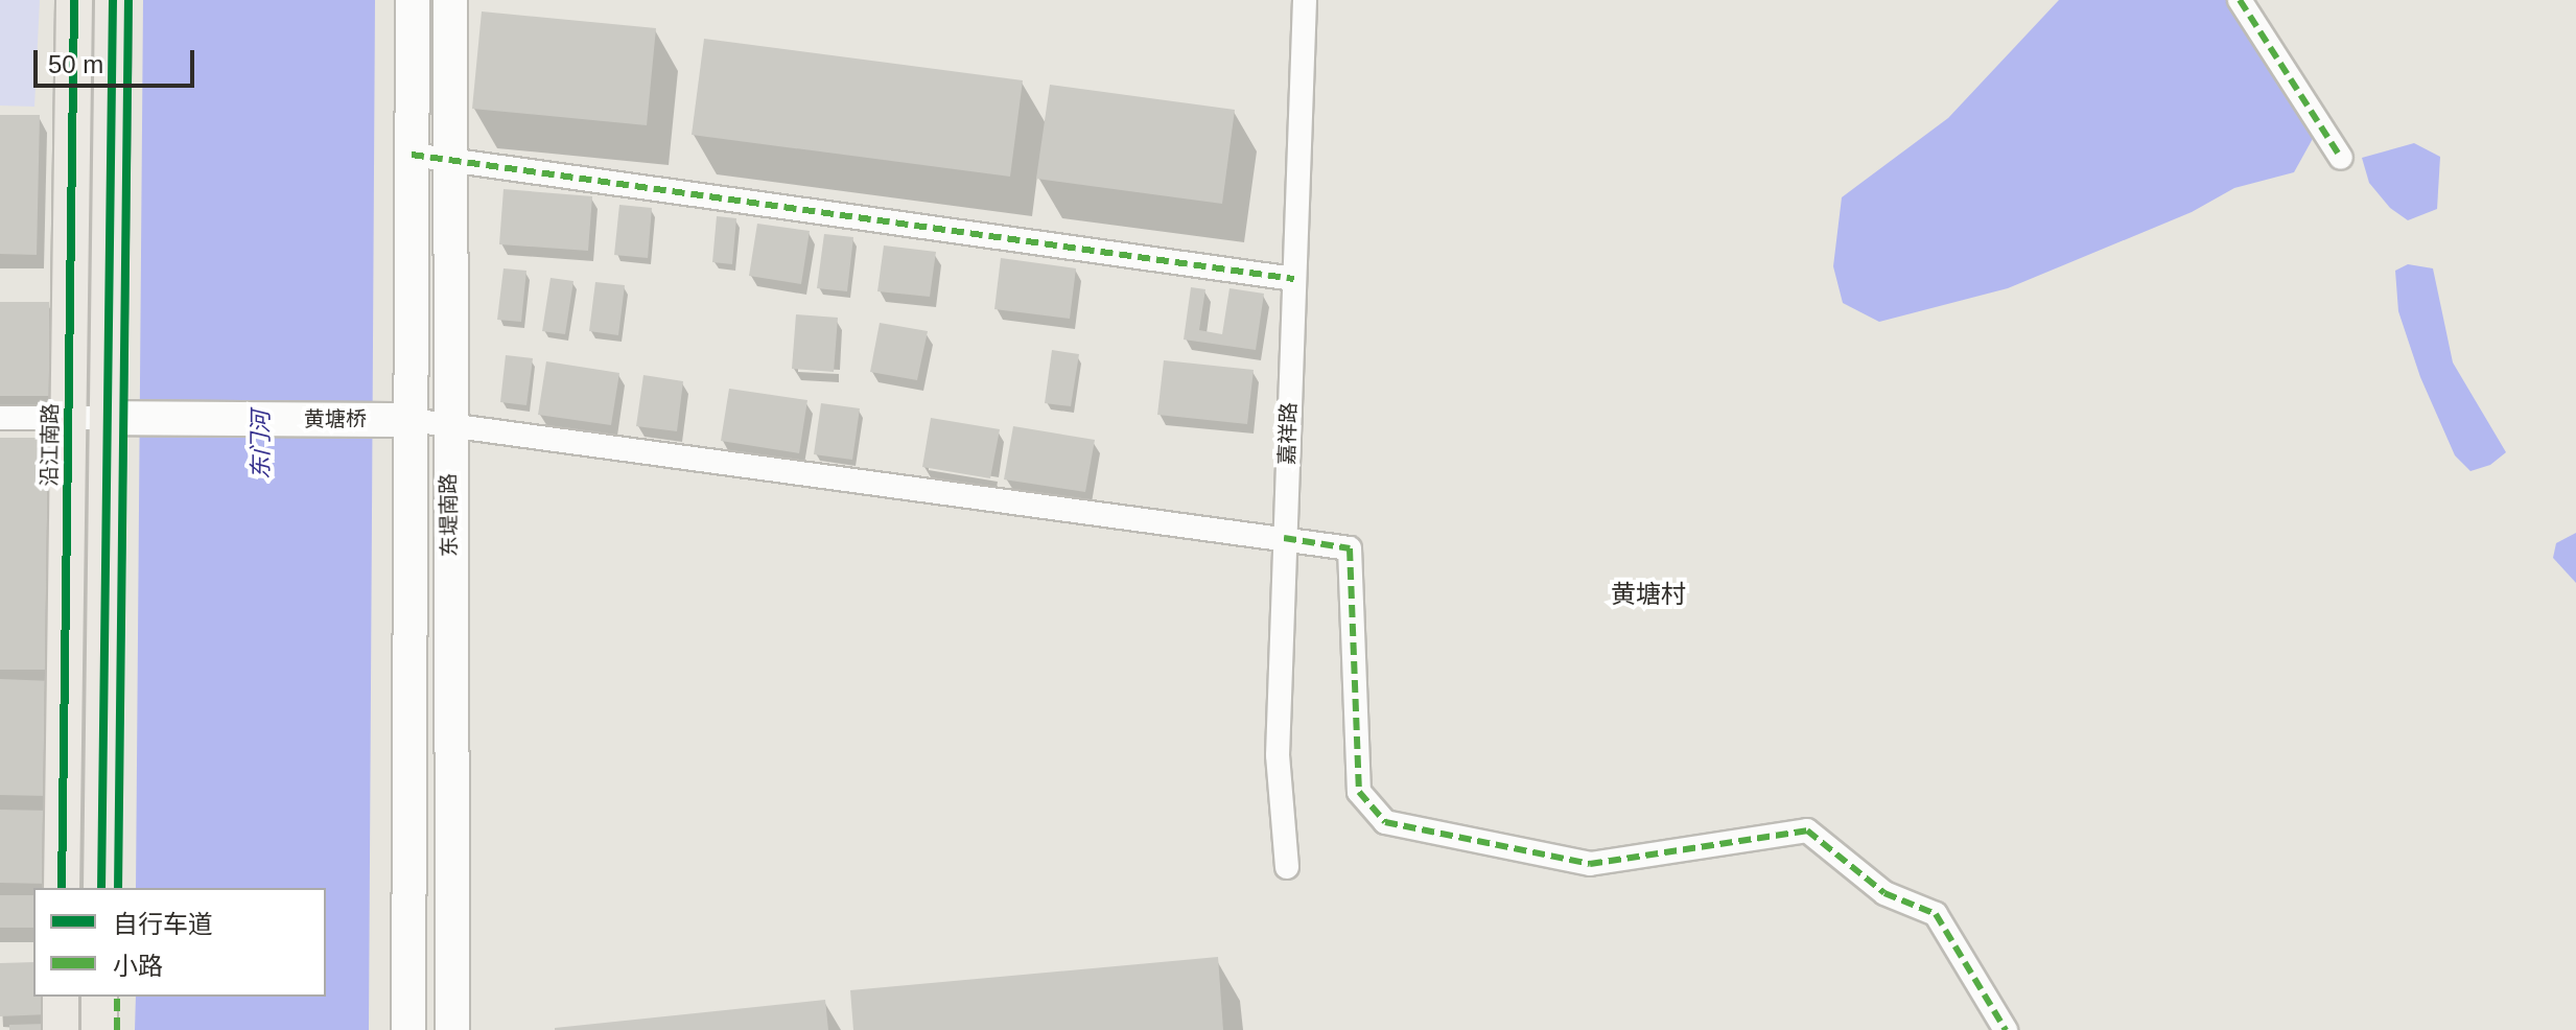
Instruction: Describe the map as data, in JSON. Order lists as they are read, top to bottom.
{
  "streets": {
    "main road": ["黄塘桥", "沿江南路", "东堤南路"],
    "street": ["嘉祥路"]
  },
  "crossings": [
    ["黄塘桥", "东堤南路"]
  ],
  "districts": ["黄塘村"],
  "water": ["东门河"],
  "legend": ["自行车道", "小路"],
  "scale_bar": "50 m"
}
